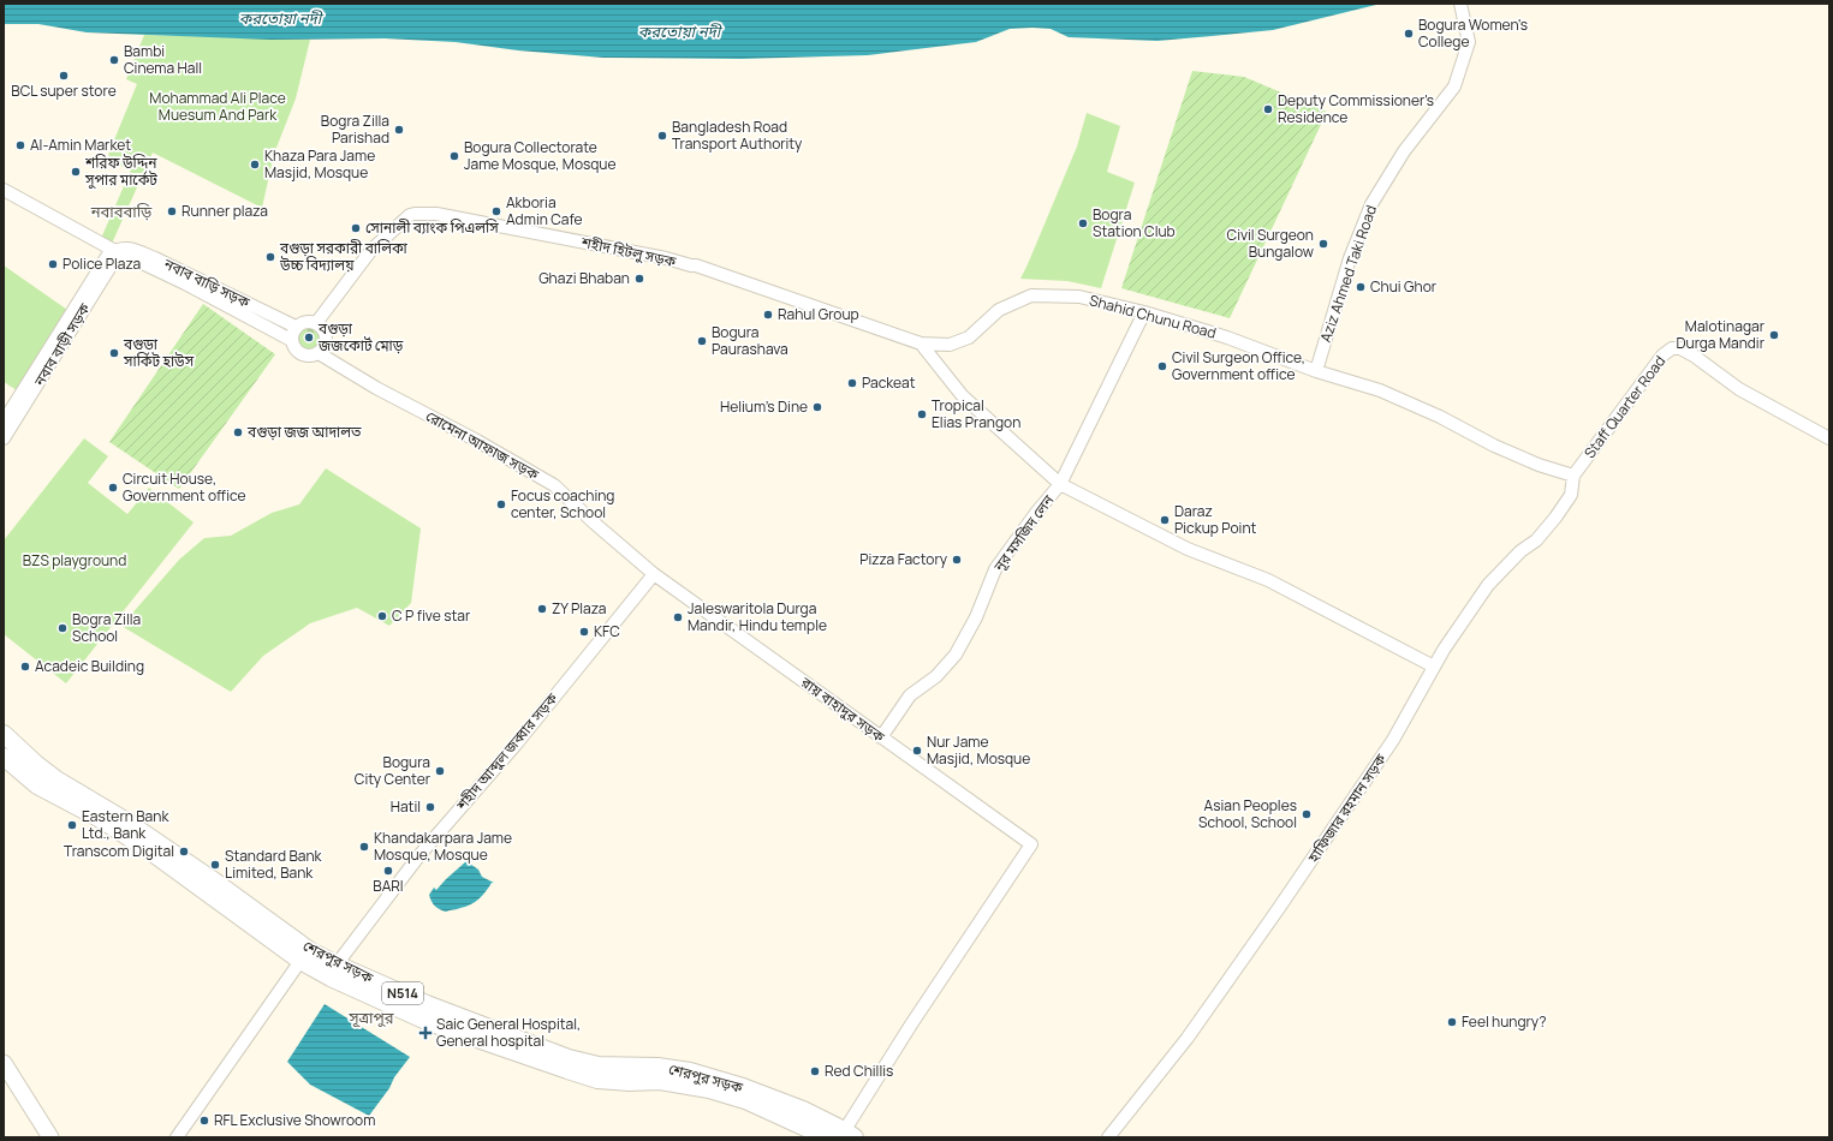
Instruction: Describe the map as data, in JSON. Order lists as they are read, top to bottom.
{
  "streets": {
    "highway": ["শেরপুর সড়ক", "N514"],
    "street": [
      "শহীদ হিটলু সড়ক",
      "Aziz Ahmed Taki Road",
      "নবাব বাড়ি সড়ক",
      "Shahid Chunu Road",
      "নবাব বাড়ী সড়ক",
      "Staff Quarter Road",
      "রোমেনা আফাজ সড়ক",
      "নূর মসজিদ লেন",
      "রায় বাহাদুর সড়ক",
      "শহীদ আব্দুল জব্বার সড়ক",
      "হাফিজার রহমান সড়ক"
    ]
  },
  "crossings": [
    ["শহীদ হিটলু সড়ক", "নবাব বাড়ি সড়ক"],
    ["শহীদ হিটলু সড়ক", "Shahid Chunu Road"],
    ["শহীদ হিটলু সড়ক", "রোমেনা আফাজ সড়ক"],
    ["Aziz Ahmed Taki Road", "Shahid Chunu Road"],
    ["নবাব বাড়ি সড়ক", "নবাব বাড়ী সড়ক"],
    ["নবাব বাড়ি সড়ক", "রোমেনা আফাজ সড়ক"],
    ["Shahid Chunu Road", "Staff Quarter Road"],
    ["Shahid Chunu Road", "নূর মসজিদ লেন"],
    ["Shahid Chunu Road", "হাফিজার রহমান সড়ক"],
    ["Staff Quarter Road", "হাফিজার রহমান সড়ক"],
    ["রোমেনা আফাজ সড়ক", "রায় বাহাদুর সড়ক"],
    ["রোমেনা আফাজ সড়ক", "শহীদ আব্দুল জব্বার সড়ক"],
    ["নূর মসজিদ লেন", "রায় বাহাদুর সড়ক"],
    ["রায় বাহাদুর সড়ক", "শহীদ আব্দুল জব্বার সড়ক"],
    ["রায় বাহাদুর সড়ক", "শেরপুর সড়ক"],
    ["শহীদ আব্দুল জব্বার সড়ক", "শেরপুর সড়ক"]
  ],
  "districts": ["নবাববাড়ি", "সূত্রাপুর"],
  "water": ["করতোয়া নদী"],
  "parks": ["Mohammad Ali Place Muesum And Park", "BZS playground"],
  "places": {
    "other": [
      "Bogura Women's College",
      "Bambi Cinema Hall",
      "BCL super store",
      "Deputy Commissioner's Residence",
      "Bogra Zilla Parishad",
      "Bangladesh Road Transport Authority",
      "Al-Amin Market",
      "Bogura Collectorate Jame Mosque, Mosque",
      "Khaza Para Jame Masjid, Mosque",
      "শরিফ উদ্দিন সুপার মার্কেট",
      "Runner plaza",
      "Akboria Admin Cafe",
      "Bogra Station Club",
      "সোনালী ব্যাংক পিএলসি",
      "Civil Surgeon Bungalow",
      "বগুড়া সরকারী বালিকা উচ্চ বিদ্যালয়",
      "Police Plaza",
      "Ghazi Bhaban",
      "Chui Ghor",
      "Rahul Group",
      "Malotinagar Durga Mandir",
      "বগুড়া জজকোর্ট মোড়",
      "Bogura Paurashava",
      "বগুড়া সার্কিট হাউস",
      "Civil Surgeon Office, Government office",
      "Packeat",
      "Helium's Dine",
      "Tropical Elias Prangon",
      "বগুড়া জজ আদালত",
      "Circuit House, Government office",
      "Focus coaching center, School",
      "Daraz Pickup Point",
      "Pizza Factory",
      "ZY Plaza",
      "C P five star",
      "Jaleswaritola Durga Mandir, Hindu temple",
      "Bogra Zilla School",
      "KFC",
      "Acadeic Building",
      "Nur Jame Masjid, Mosque",
      "Bogura City Center",
      "Hatil",
      "Asian Peoples School, School",
      "Eastern Bank Ltd., Bank",
      "Khandakarpara Jame Mosque, Mosque",
      "Transcom Digital",
      "Standard Bank Limited, Bank",
      "BARI",
      "Feel hungry?",
      "Red Chillis",
      "RFL Exclusive Showroom"
    ],
    "health": ["Saic General Hospital, General hospital"]
  }
}
